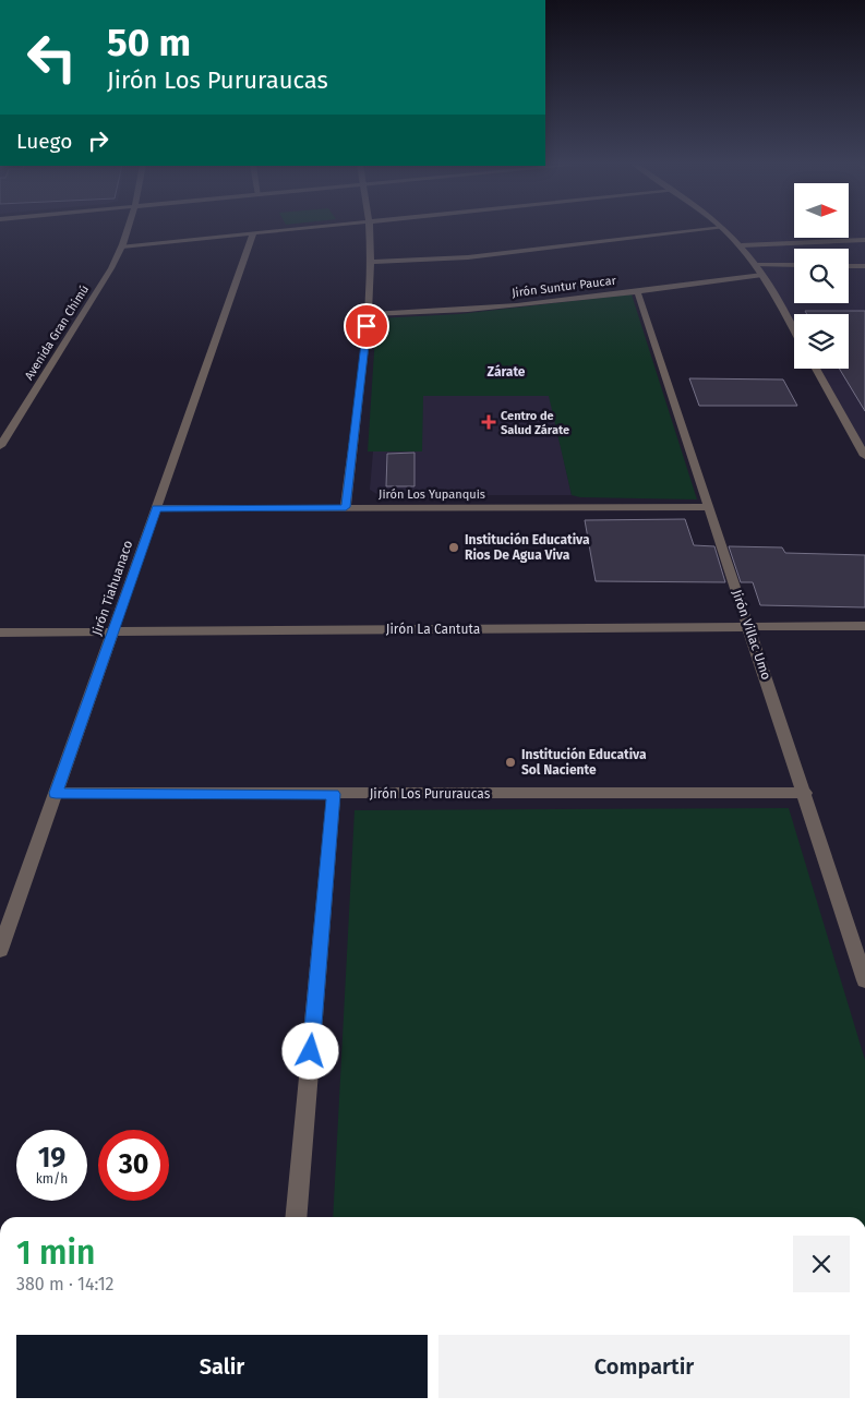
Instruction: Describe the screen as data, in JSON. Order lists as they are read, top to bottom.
{
  "streets": {
    "street": [
      "Jirón Suntur Paucar",
      "Avenida Gran Chimú",
      "Jirón Los Yupanquis",
      "Jirón Tiahuanaco",
      "Jirón La Cantuta",
      "Jirón Villac Umo",
      "Jirón Los Pururaucas"
    ]
  },
  "crossings": [
    ["Jirón Suntur Paucar", "Jirón Villac Umo"],
    ["Jirón Los Yupanquis", "Jirón Tiahuanaco"],
    ["Jirón Los Yupanquis", "Jirón Villac Umo"],
    ["Jirón Tiahuanaco", "Jirón La Cantuta"],
    ["Jirón Tiahuanaco", "Jirón Los Pururaucas"],
    ["Jirón La Cantuta", "Jirón Villac Umo"],
    ["Jirón Villac Umo", "Jirón Los Pururaucas"]
  ],
  "districts": ["Zárate"],
  "places": {
    "health": ["Centro de Salud Zárate"],
    "other": ["Institución Educativa Rios De Agua Viva", "Institución Educativa Sol Naciente"]
  },
  "north": "right",
  "page": {
    "turn": ["50 m", "Jirón Los Pururaucas"],
    "then": "Luego",
    "speed": "19 km/h",
    "limit": "30",
    "heading": ["1 min", "380 m · 14:12"],
    "buttons": ["Salir", "Compartir"]
  }
}
